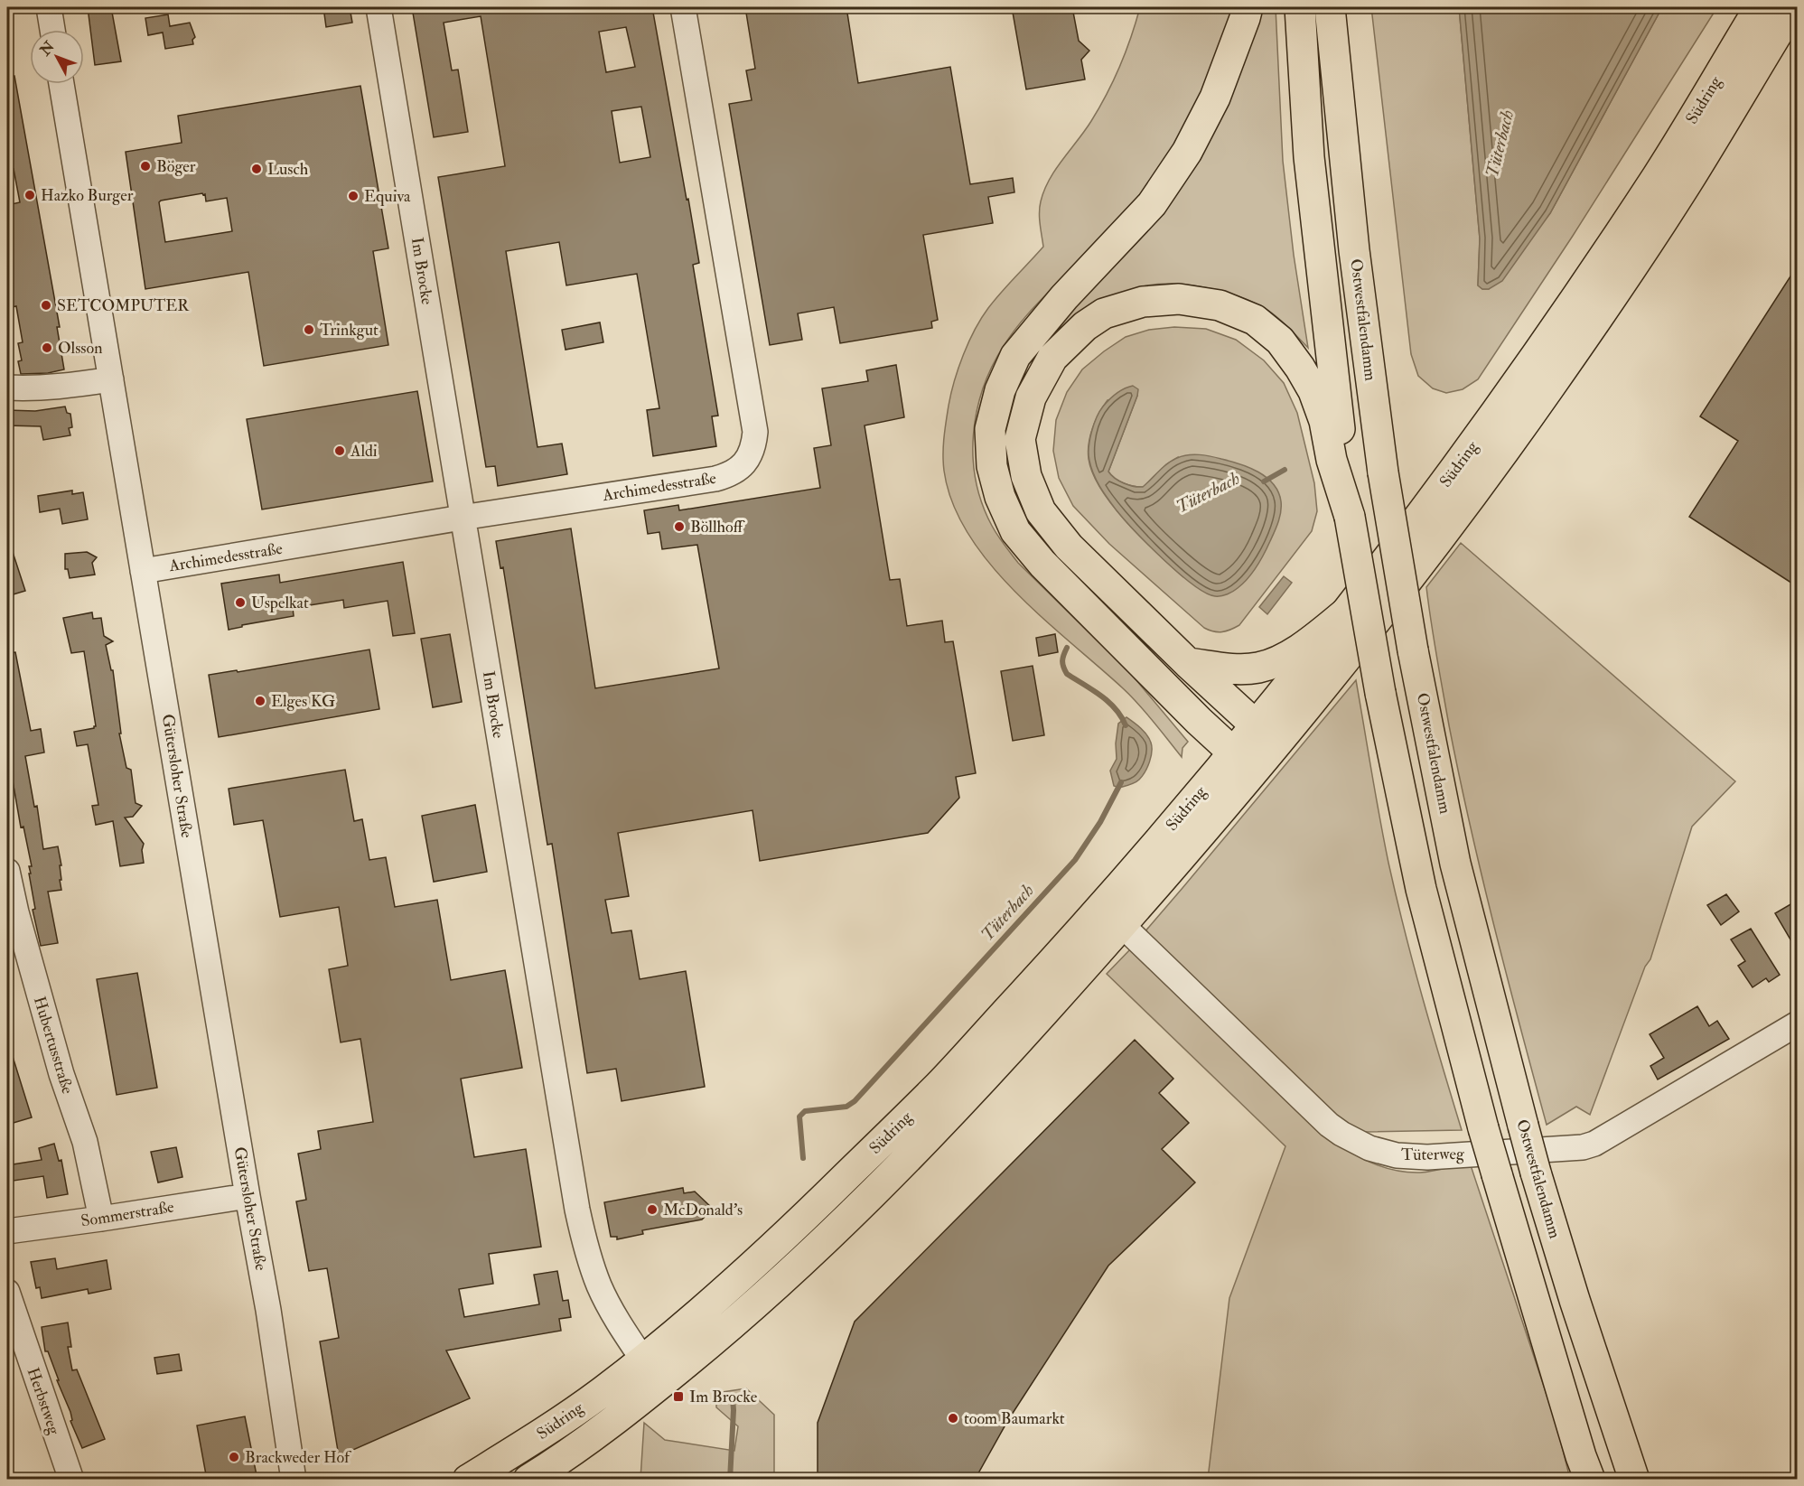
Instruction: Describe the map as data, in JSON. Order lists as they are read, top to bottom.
{
  "streets": {
    "main road": ["Südring", "Ostwestfalendamm"],
    "street": [
      "Im Brocke",
      "Archimedesstraße",
      "Gütersloher Straße",
      "Hubertusstraße",
      "Tüterweg",
      "Sommerstraße",
      "Herbstweg"
    ]
  },
  "crossings": [
    ["Südring", "Im Brocke"],
    ["Südring", "Tüterweg"],
    ["Im Brocke", "Archimedesstraße"],
    ["Archimedesstraße", "Gütersloher Straße"],
    ["Gütersloher Straße", "Sommerstraße"],
    ["Hubertusstraße", "Sommerstraße"]
  ],
  "water": ["Tüterbach"],
  "places": {
    "other": [
      "Böger",
      "Lusch",
      "Hazko Burger",
      "Equiva",
      "SETCOMPUTER",
      "Trinkgut",
      "Olsson",
      "Aldi",
      "Böllhoff",
      "Uspelkat",
      "Elges KG",
      "McDonald's",
      "toom Baumarkt",
      "Brackweder Hof"
    ],
    "transit": ["Im Brocke"]
  },
  "north": "top left"
}
